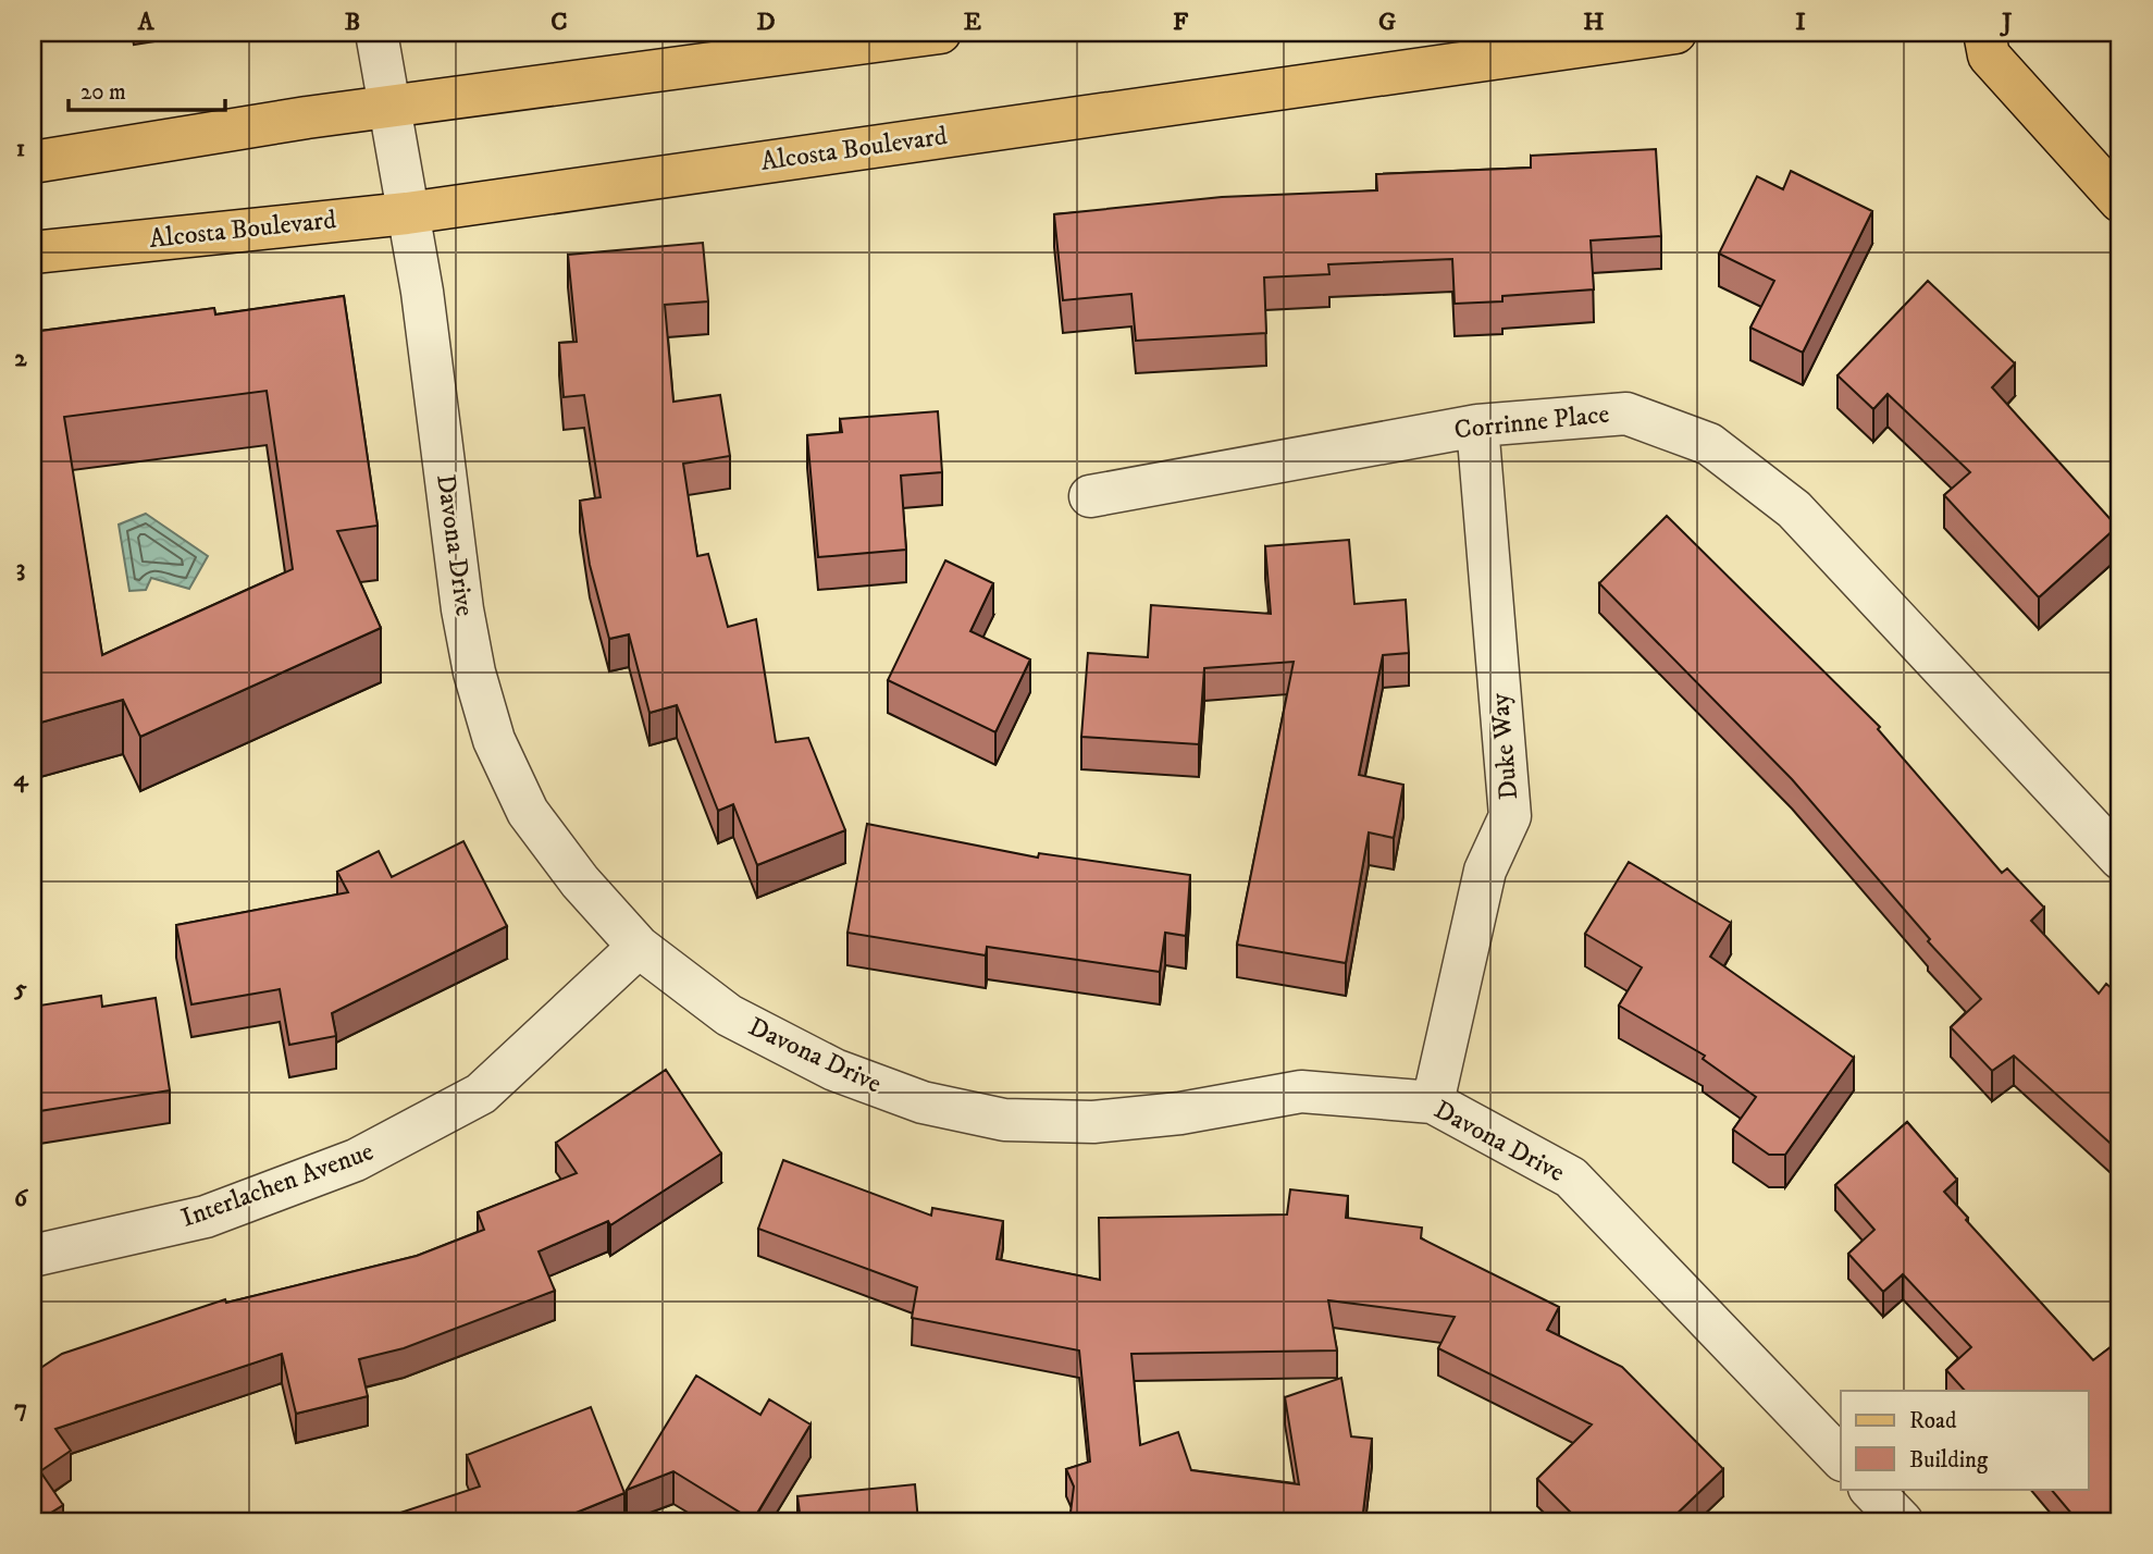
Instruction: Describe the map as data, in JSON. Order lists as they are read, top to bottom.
{
  "streets": {
    "main road": ["Alcosta Boulevard"],
    "street": [
      "Corrinne Place",
      "Davona Drive",
      "Duke Way",
      "Interlachen Avenue"
    ]
  },
  "crossings": [
    ["Alcosta Boulevard", "Davona Drive"],
    ["Corrinne Place", "Duke Way"],
    ["Davona Drive", "Duke Way"],
    ["Davona Drive", "Interlachen Avenue"]
  ],
  "legend": ["Road", "Building"],
  "scale_bar": "20 m",
  "grid": {
    "columns": [
      "A",
      "B",
      "C",
      "D",
      "E",
      "F",
      "G",
      "H",
      "I",
      "J"
    ],
    "rows": [
      "1",
      "2",
      "3",
      "4",
      "5",
      "6",
      "7"
    ]
  }
}
